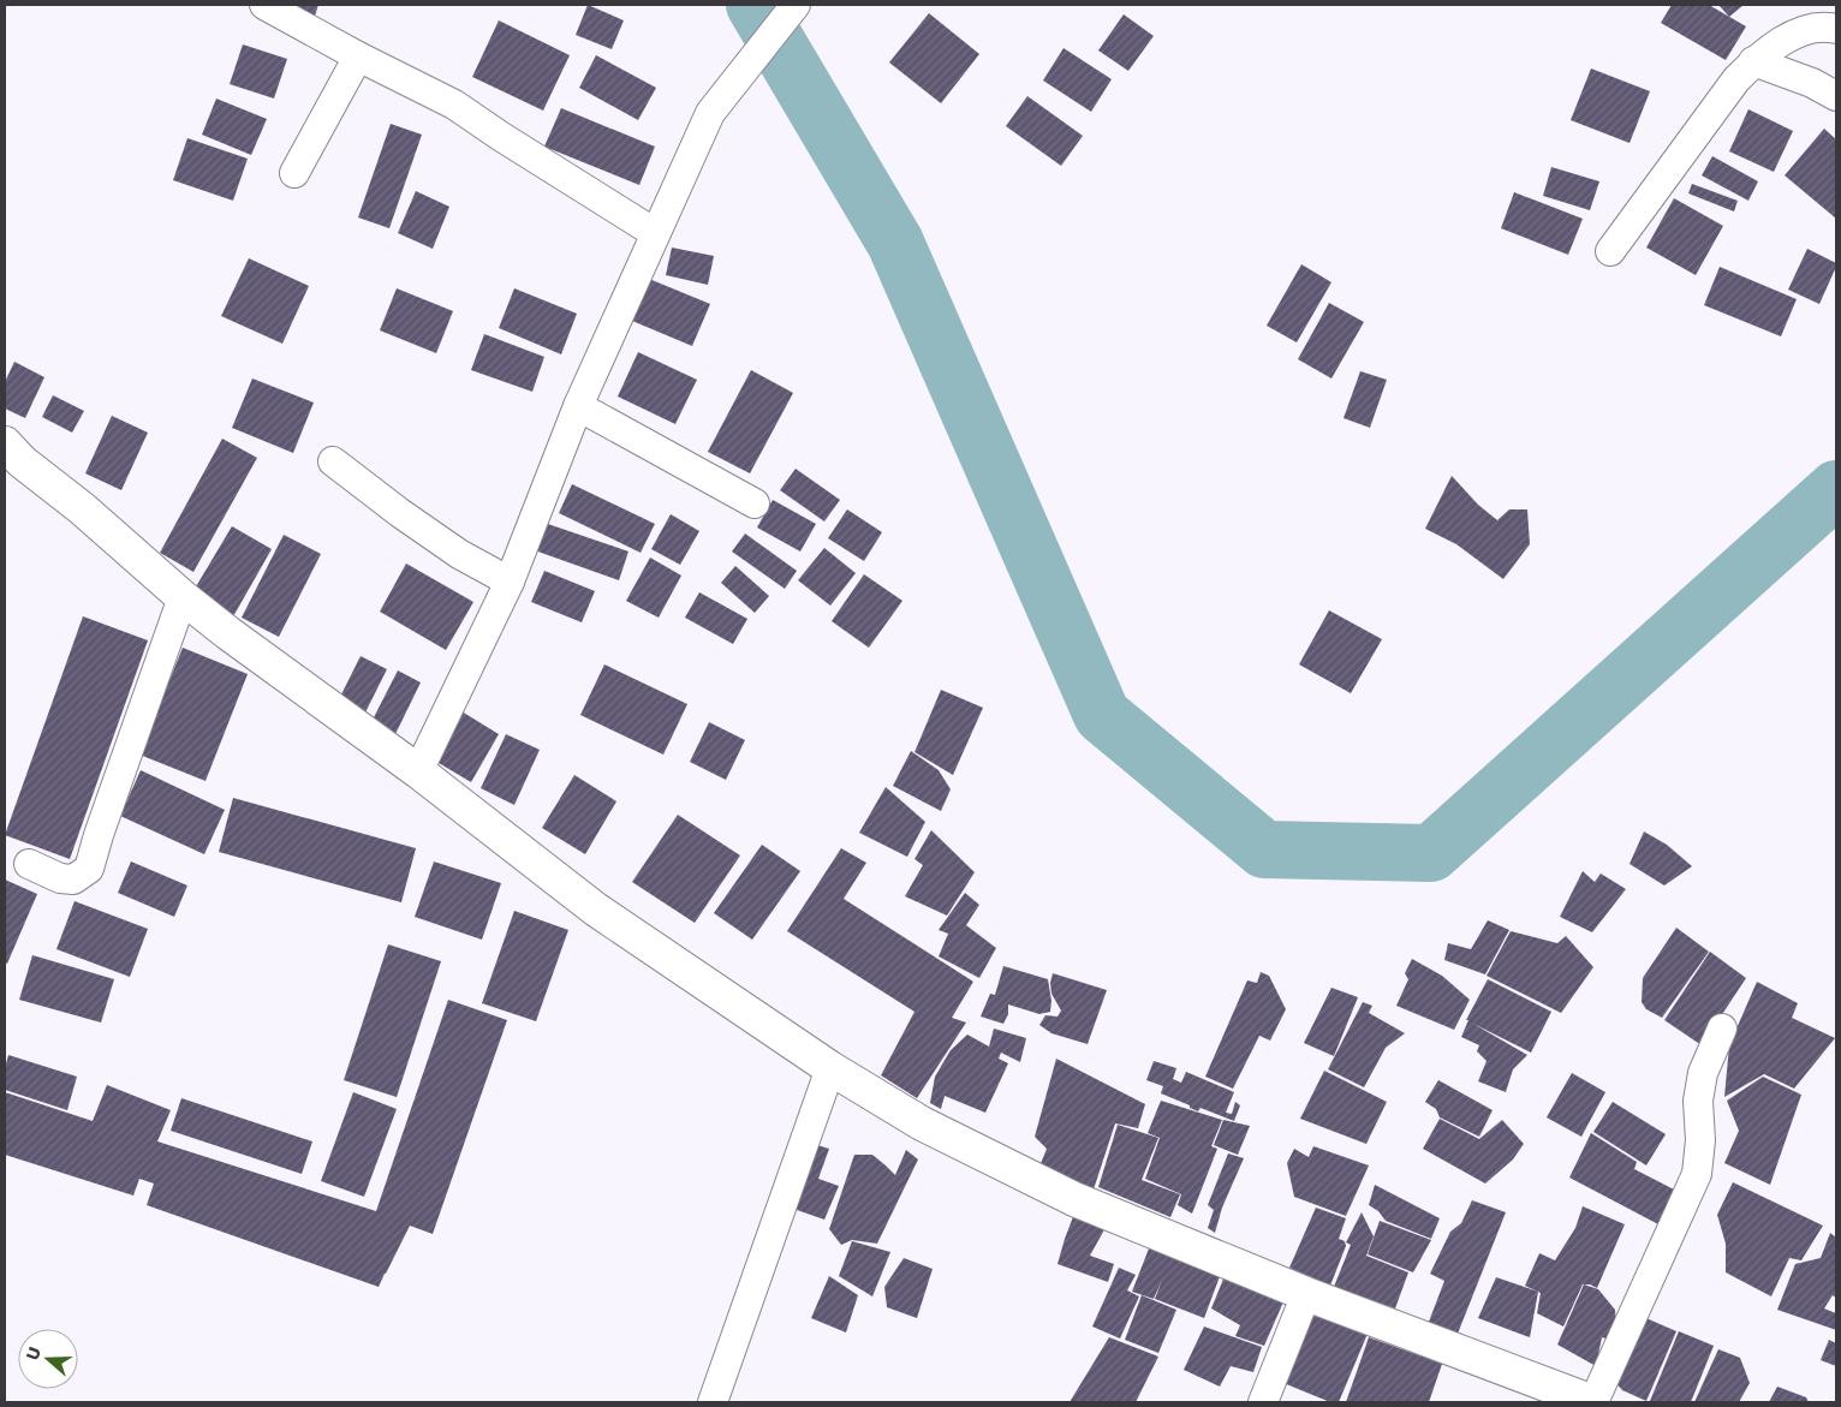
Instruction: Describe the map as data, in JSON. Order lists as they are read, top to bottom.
{
  "north": "left"
}
